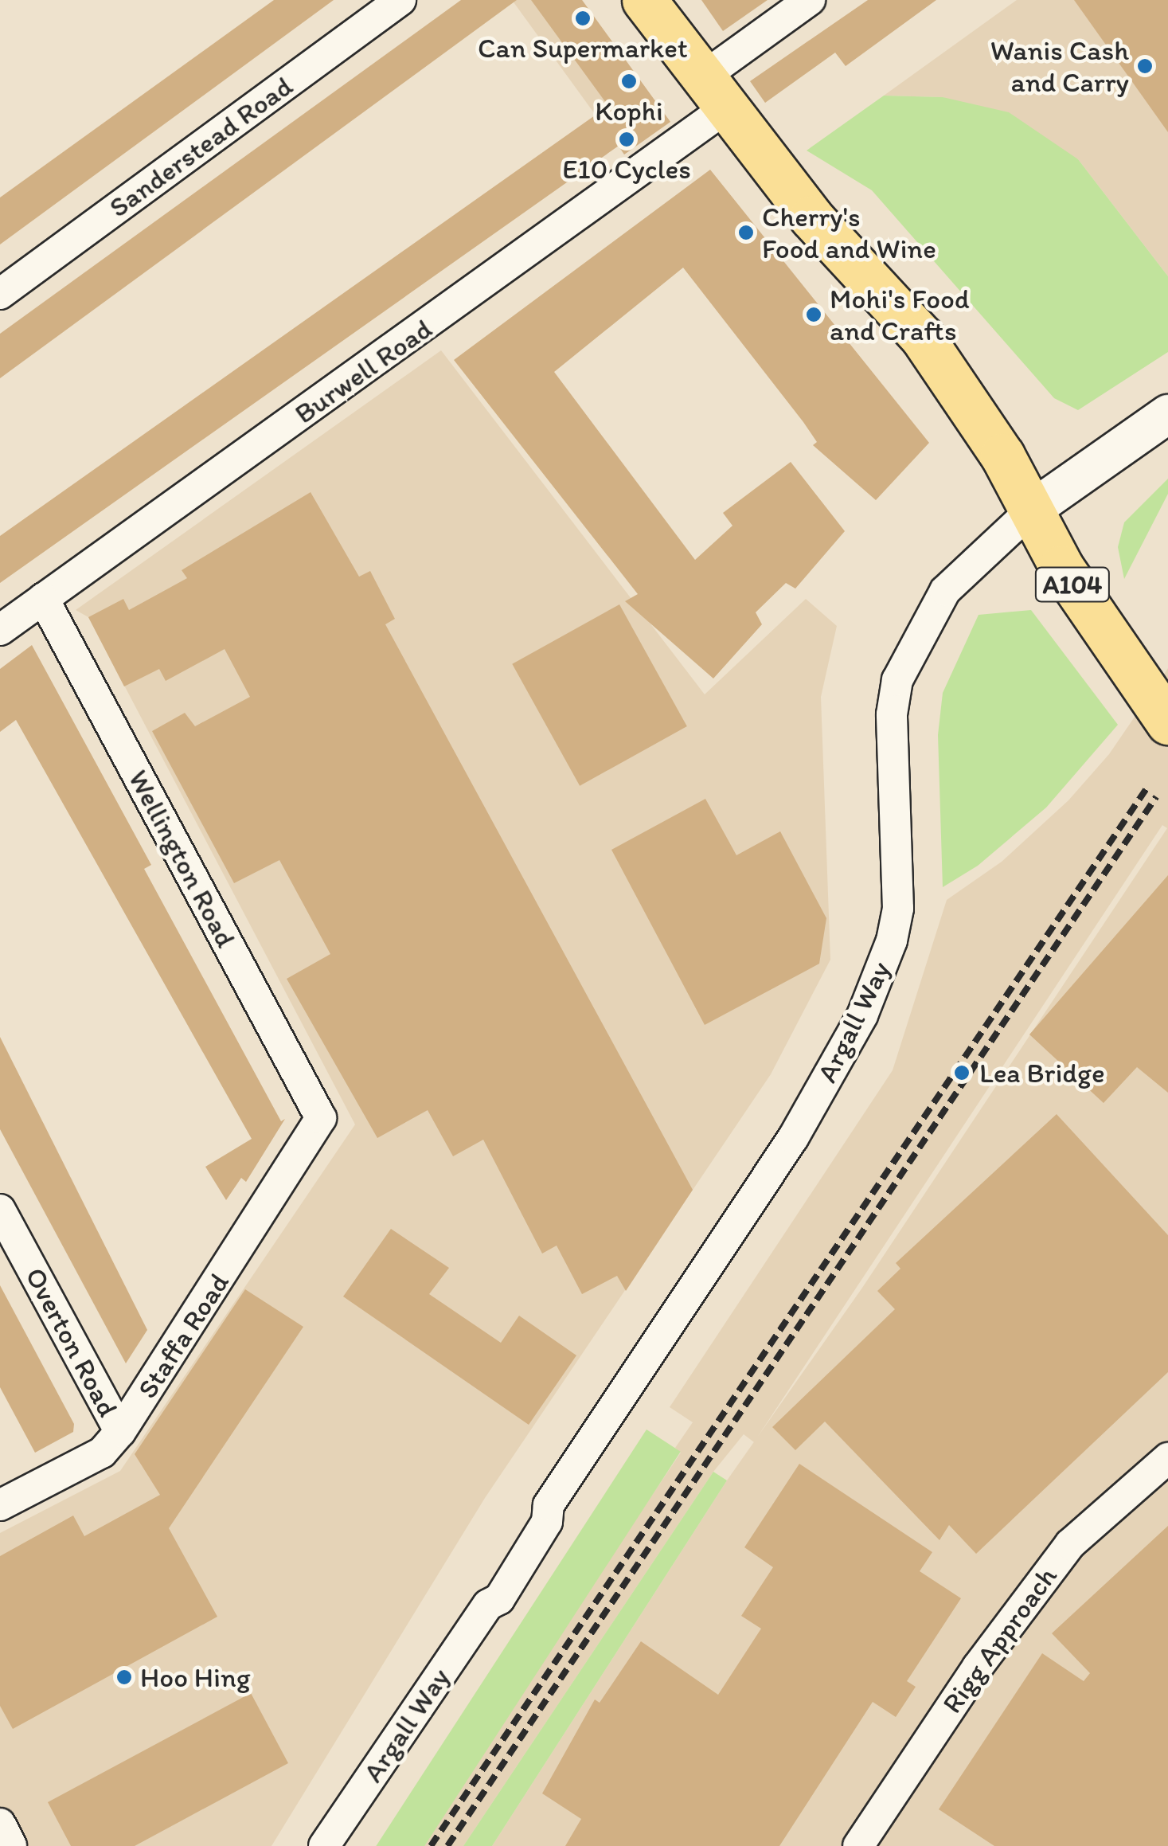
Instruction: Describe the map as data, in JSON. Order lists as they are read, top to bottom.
{
  "streets": {
    "main road": ["A104"],
    "street": [
      "Sanderstead Road",
      "Burwell Road",
      "Wellington Road",
      "Argall Way",
      "Staffa Road",
      "Overton Road",
      "Rigg Approach"
    ]
  },
  "crossings": [
    ["Burwell Road", "A104"],
    ["Burwell Road", "Wellington Road"],
    ["A104", "Argall Way"],
    ["Wellington Road", "Staffa Road"],
    ["Staffa Road", "Overton Road"]
  ],
  "places": [
    "Can Supermarket",
    "Wanis Cash and Carry",
    "Kophi",
    "E10 Cycles",
    "Cherry's Food and Wine",
    "Mohi's Food and Crafts",
    "Lea Bridge",
    "Hoo Hing"
  ]
}
